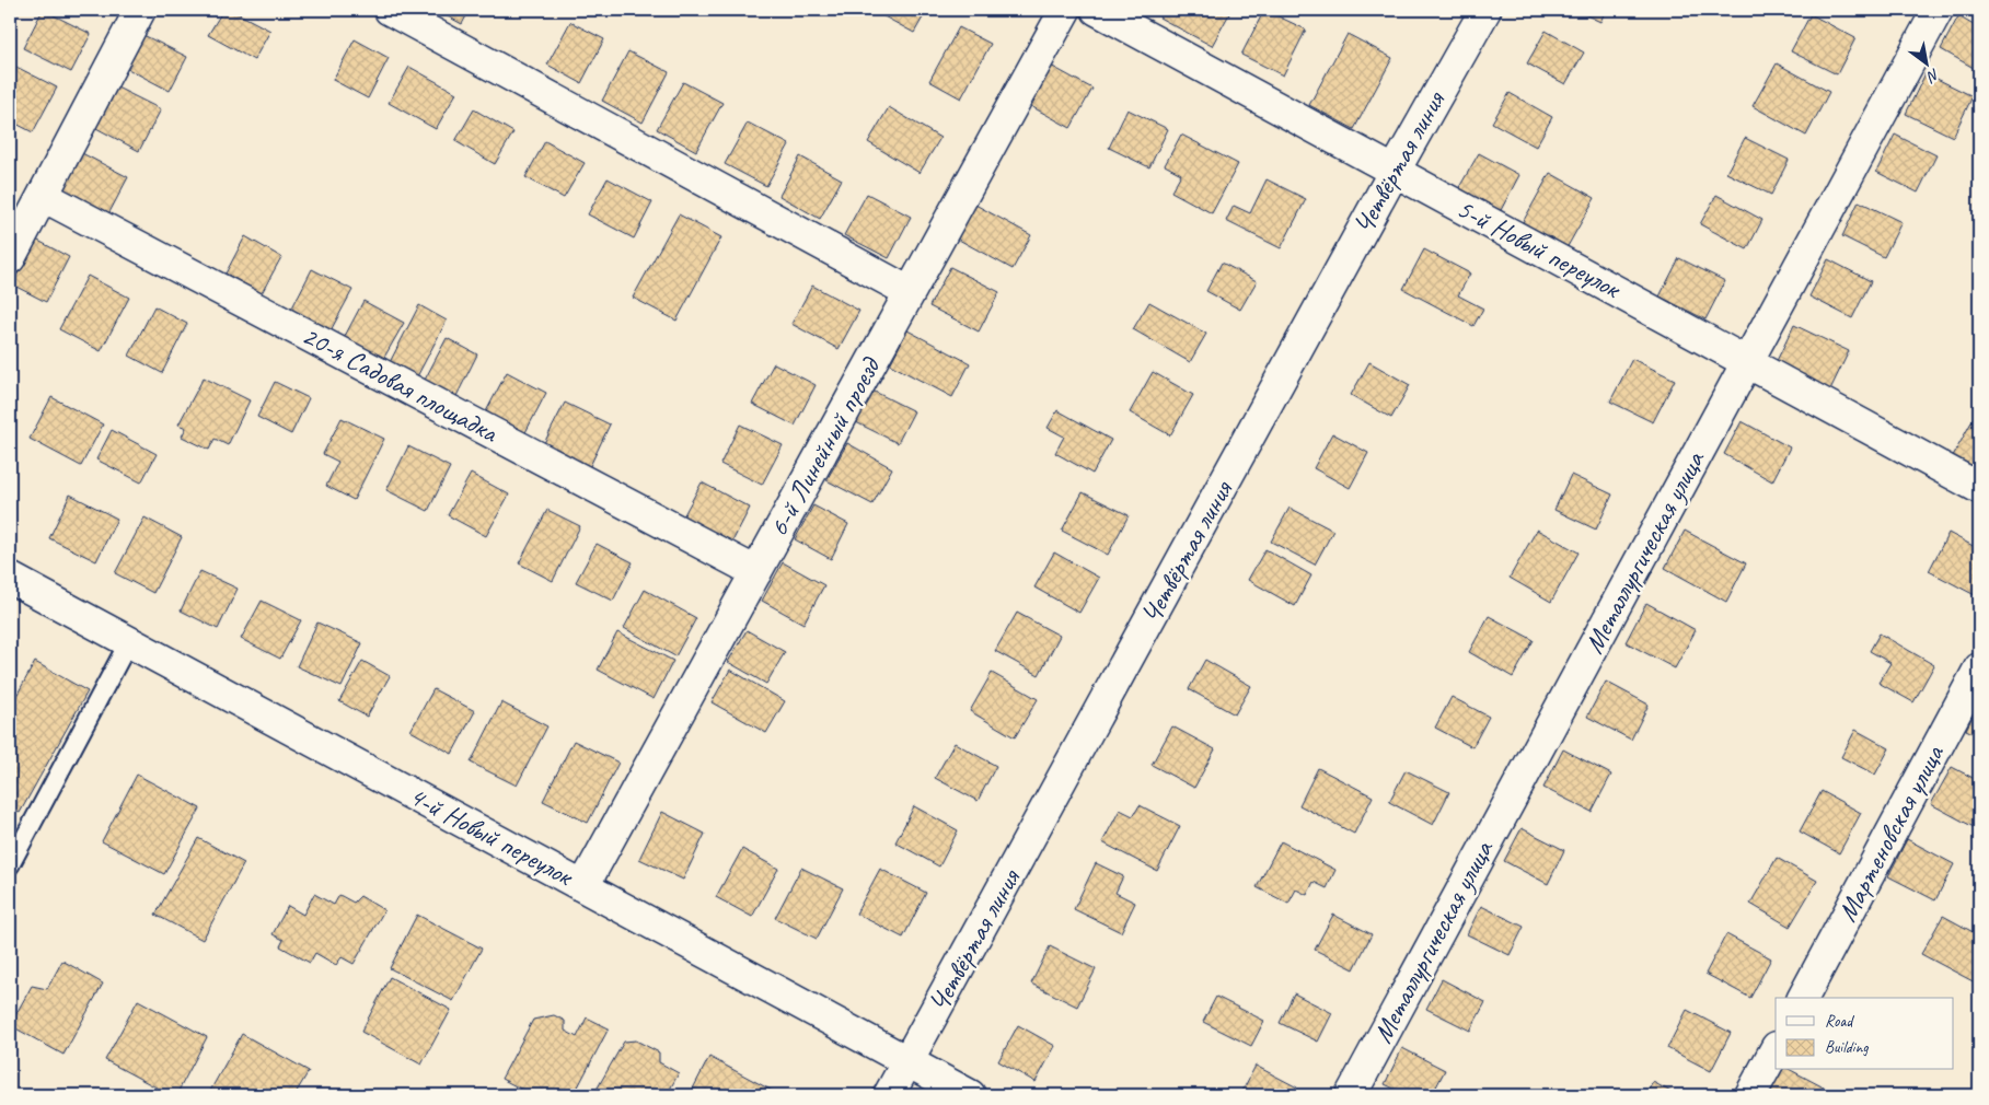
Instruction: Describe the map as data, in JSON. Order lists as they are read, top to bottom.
{
  "streets": {
    "street": [
      "Четвёртая линия",
      "5-й Новый переулок",
      "20-я Садовая площадка",
      "6-й Линейный проезд",
      "Металлургическая улица",
      "Мартеновская улица",
      "4-й Новый переулок"
    ]
  },
  "crossings": [
    ["Четвёртая линия", "5-й Новый переулок"],
    ["Четвёртая линия", "4-й Новый переулок"],
    ["5-й Новый переулок", "Металлургическая улица"],
    ["20-я Садовая площадка", "6-й Линейный проезд"],
    ["6-й Линейный проезд", "4-й Новый переулок"]
  ],
  "legend": ["Road", "Building"],
  "north": "bottom right"
}
